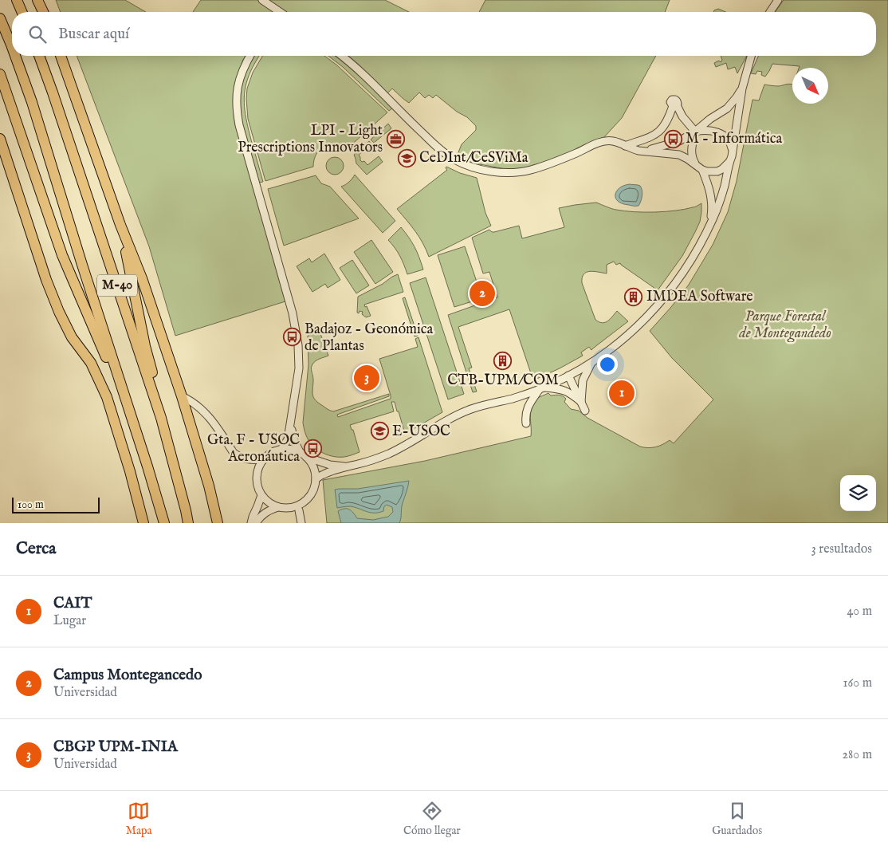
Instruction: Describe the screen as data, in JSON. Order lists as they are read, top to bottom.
{
  "streets": {
    "highway": ["M-40"]
  },
  "parks": ["Parque Forestal de Montegandedo"],
  "places": {
    "office": ["LPI - Light Prescriptions Innovators"],
    "bus stop": ["M - Informática", "Badajoz - Geonómica de Plantas", "Gta. F - USOC Aeronáutica"],
    "school or university": ["CeDInt/CeSViMa", "E-USOC"],
    "building": ["IMDEA Software", "CTB-UPM/COM"]
  },
  "scale_bar": "100 m",
  "north": "bottom right",
  "page": {
    "search": "Buscar aquí",
    "pins": ["2", "3", "1"],
    "scale": "100 m",
    "heading": ["Cerca", "3 resultados"],
    "list": [
      {
        "mark": "1",
        "name": "CAIT",
        "note": "Lugar",
        "value": "40 m"
      },
      {
        "mark": "2",
        "name": "Campus Montegancedo",
        "note": "Universidad",
        "value": "160 m"
      },
      {
        "mark": "3",
        "name": "CBGP UPM-INIA",
        "note": "Universidad",
        "value": "280 m"
      }
    ],
    "nav": ["Mapa", "Cómo llegar", "Guardados"]
  }
}
